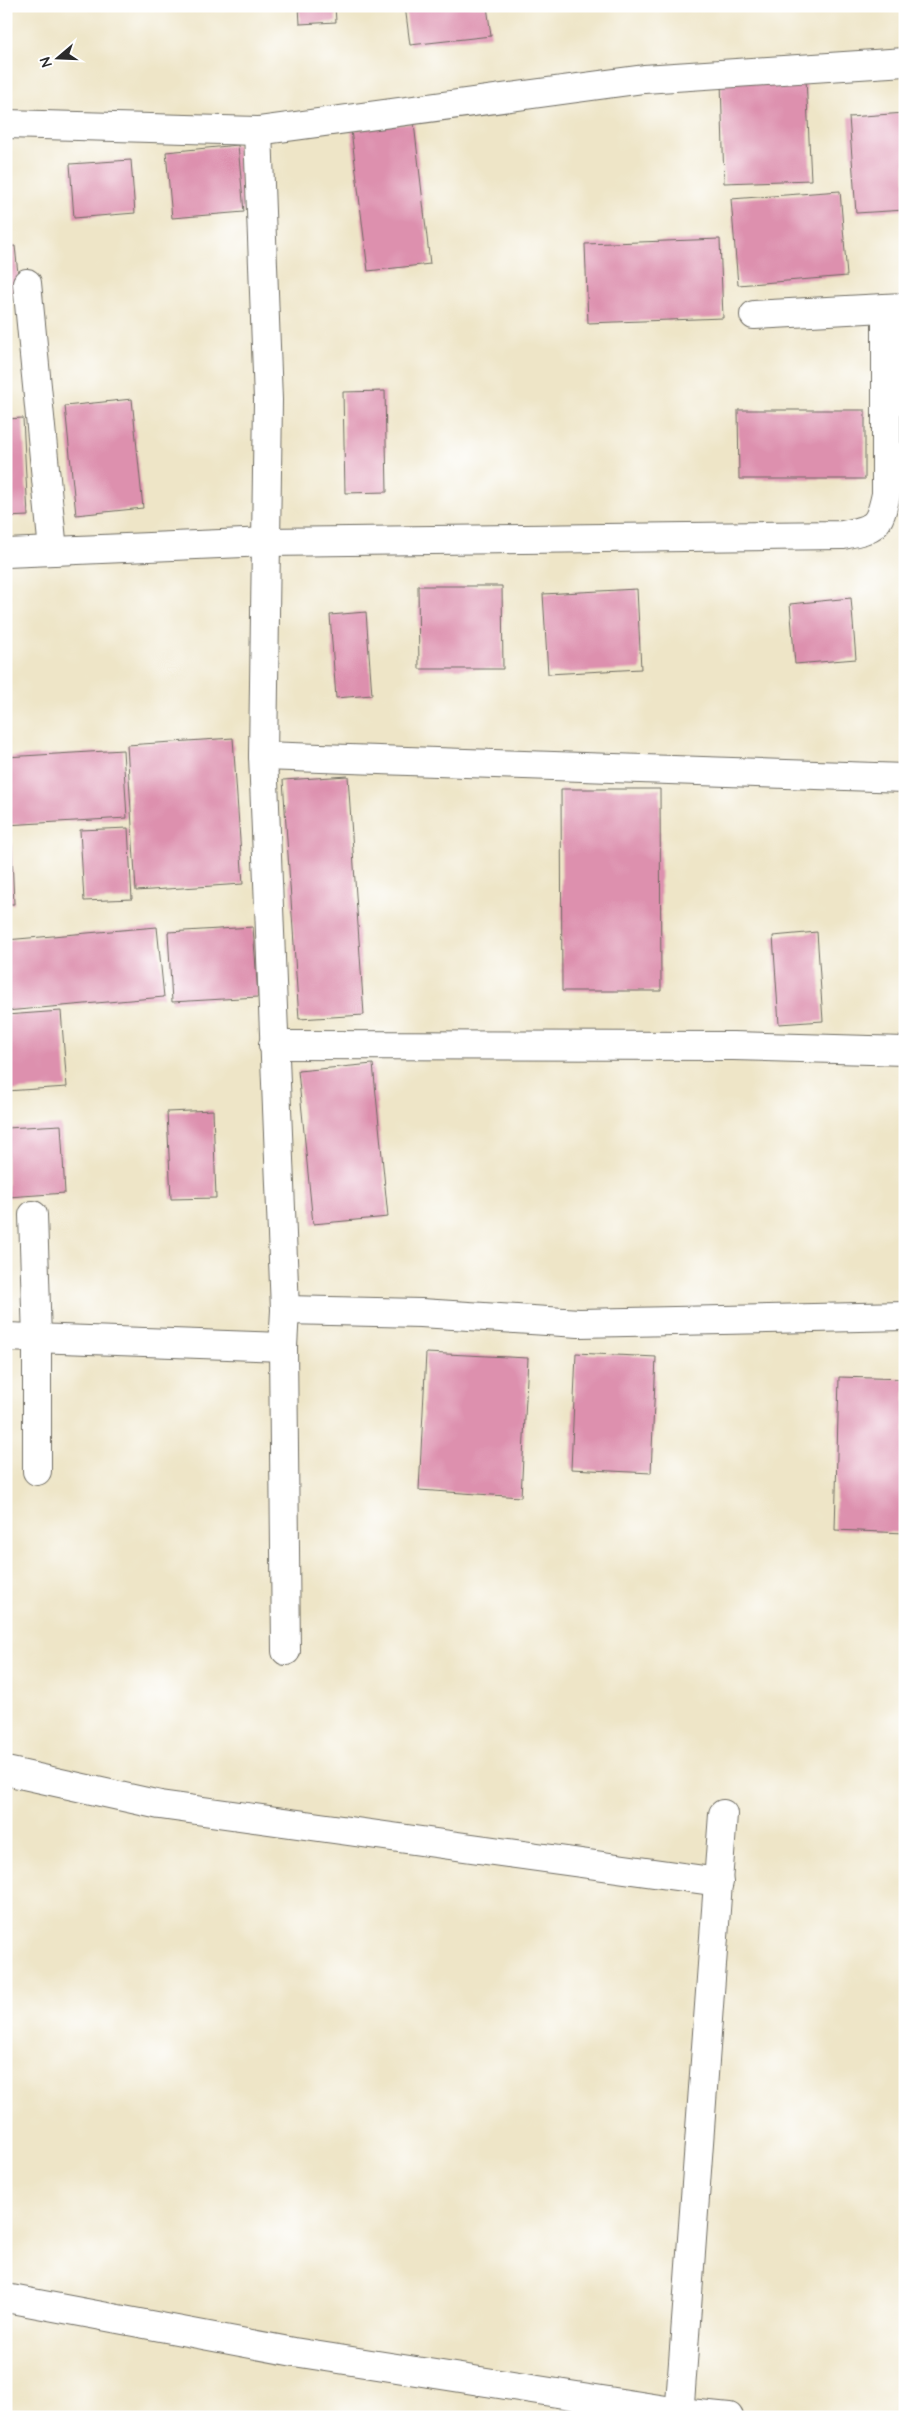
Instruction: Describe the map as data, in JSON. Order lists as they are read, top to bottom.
{
  "north": "left"
}
